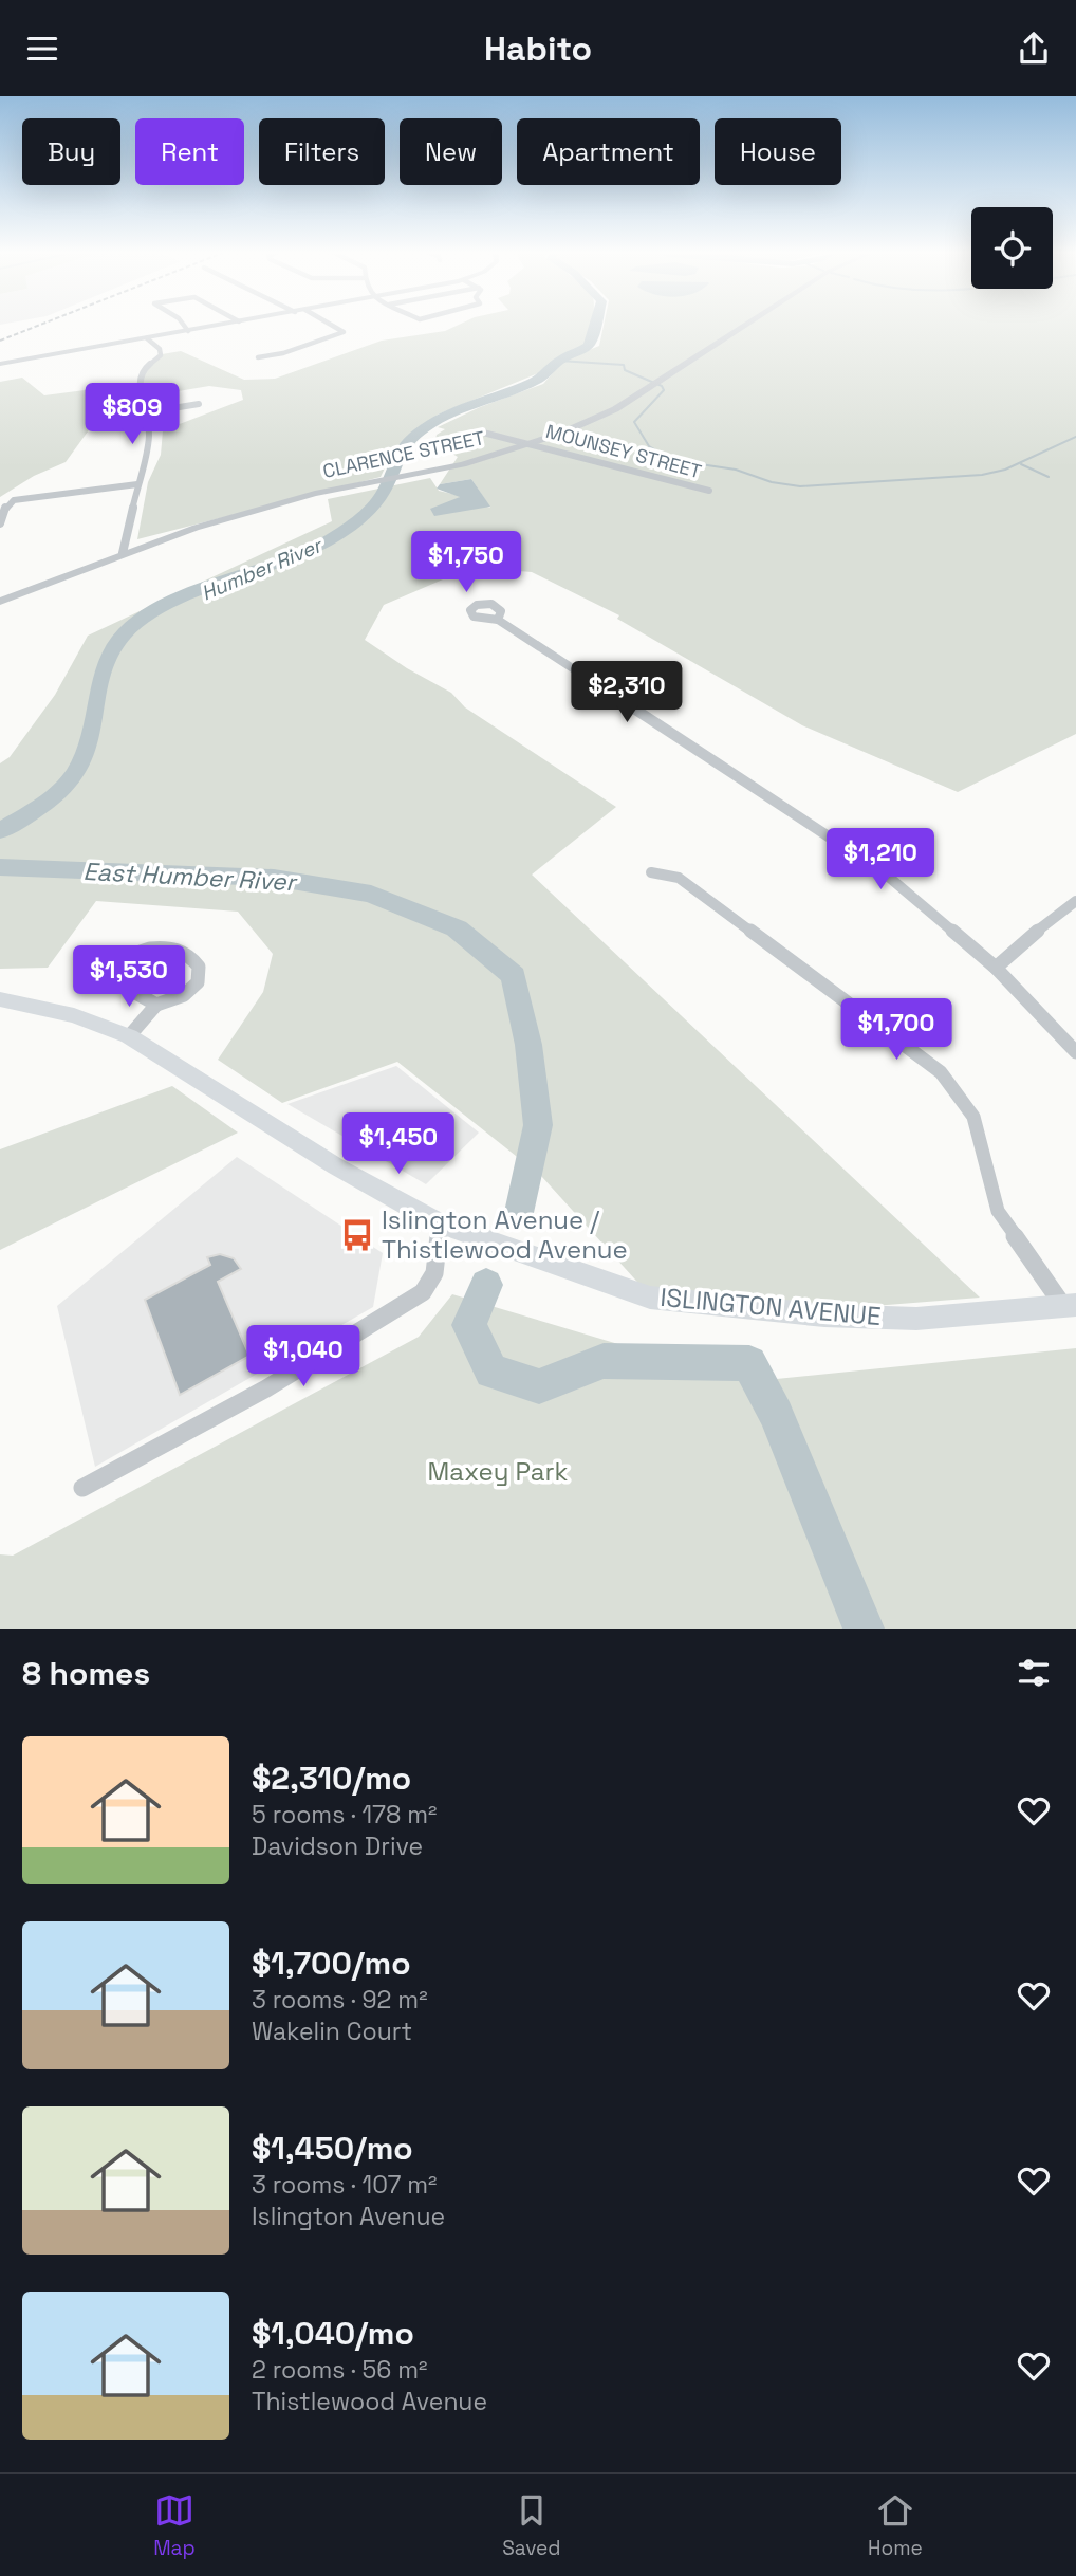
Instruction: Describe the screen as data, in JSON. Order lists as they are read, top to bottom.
{
  "streets": {
    "main road": ["ISLINGTON AVENUE"],
    "street": ["MOUNSEY STREET", "CLARENCE STREET"]
  },
  "crossings": [
    ["MOUNSEY STREET", "CLARENCE STREET"]
  ],
  "water": ["Humber River", "East Humber River"],
  "parks": ["Maxey Park"],
  "places": {
    "bus stop": ["Islington Avenue / Thistlewood Avenue"]
  },
  "page": {
    "header": "Habito",
    "chip": [
      "Buy",
      "Rent",
      "Filters",
      "New",
      "Apartment",
      "House"
    ],
    "price": [
      "$809",
      "$1,750",
      "$2,310",
      "$1,210",
      "$1,530",
      "$1,700",
      "$1,450",
      "$1,040"
    ],
    "heading": "8 homes",
    "list": [
      {
        "name": "$2,310/mo",
        "note": "5 rooms · 178 m² · Davidson Drive"
      },
      {
        "name": "$1,700/mo",
        "note": "3 rooms · 92 m² · Wakelin Court"
      },
      {
        "name": "$1,450/mo",
        "note": "3 rooms · 107 m² · Islington Avenue"
      },
      {
        "name": "$1,040/mo",
        "note": "2 rooms · 56 m² · Thistlewood Avenue"
      }
    ],
    "tabs": ["Map", "Saved", "Home"]
  }
}
